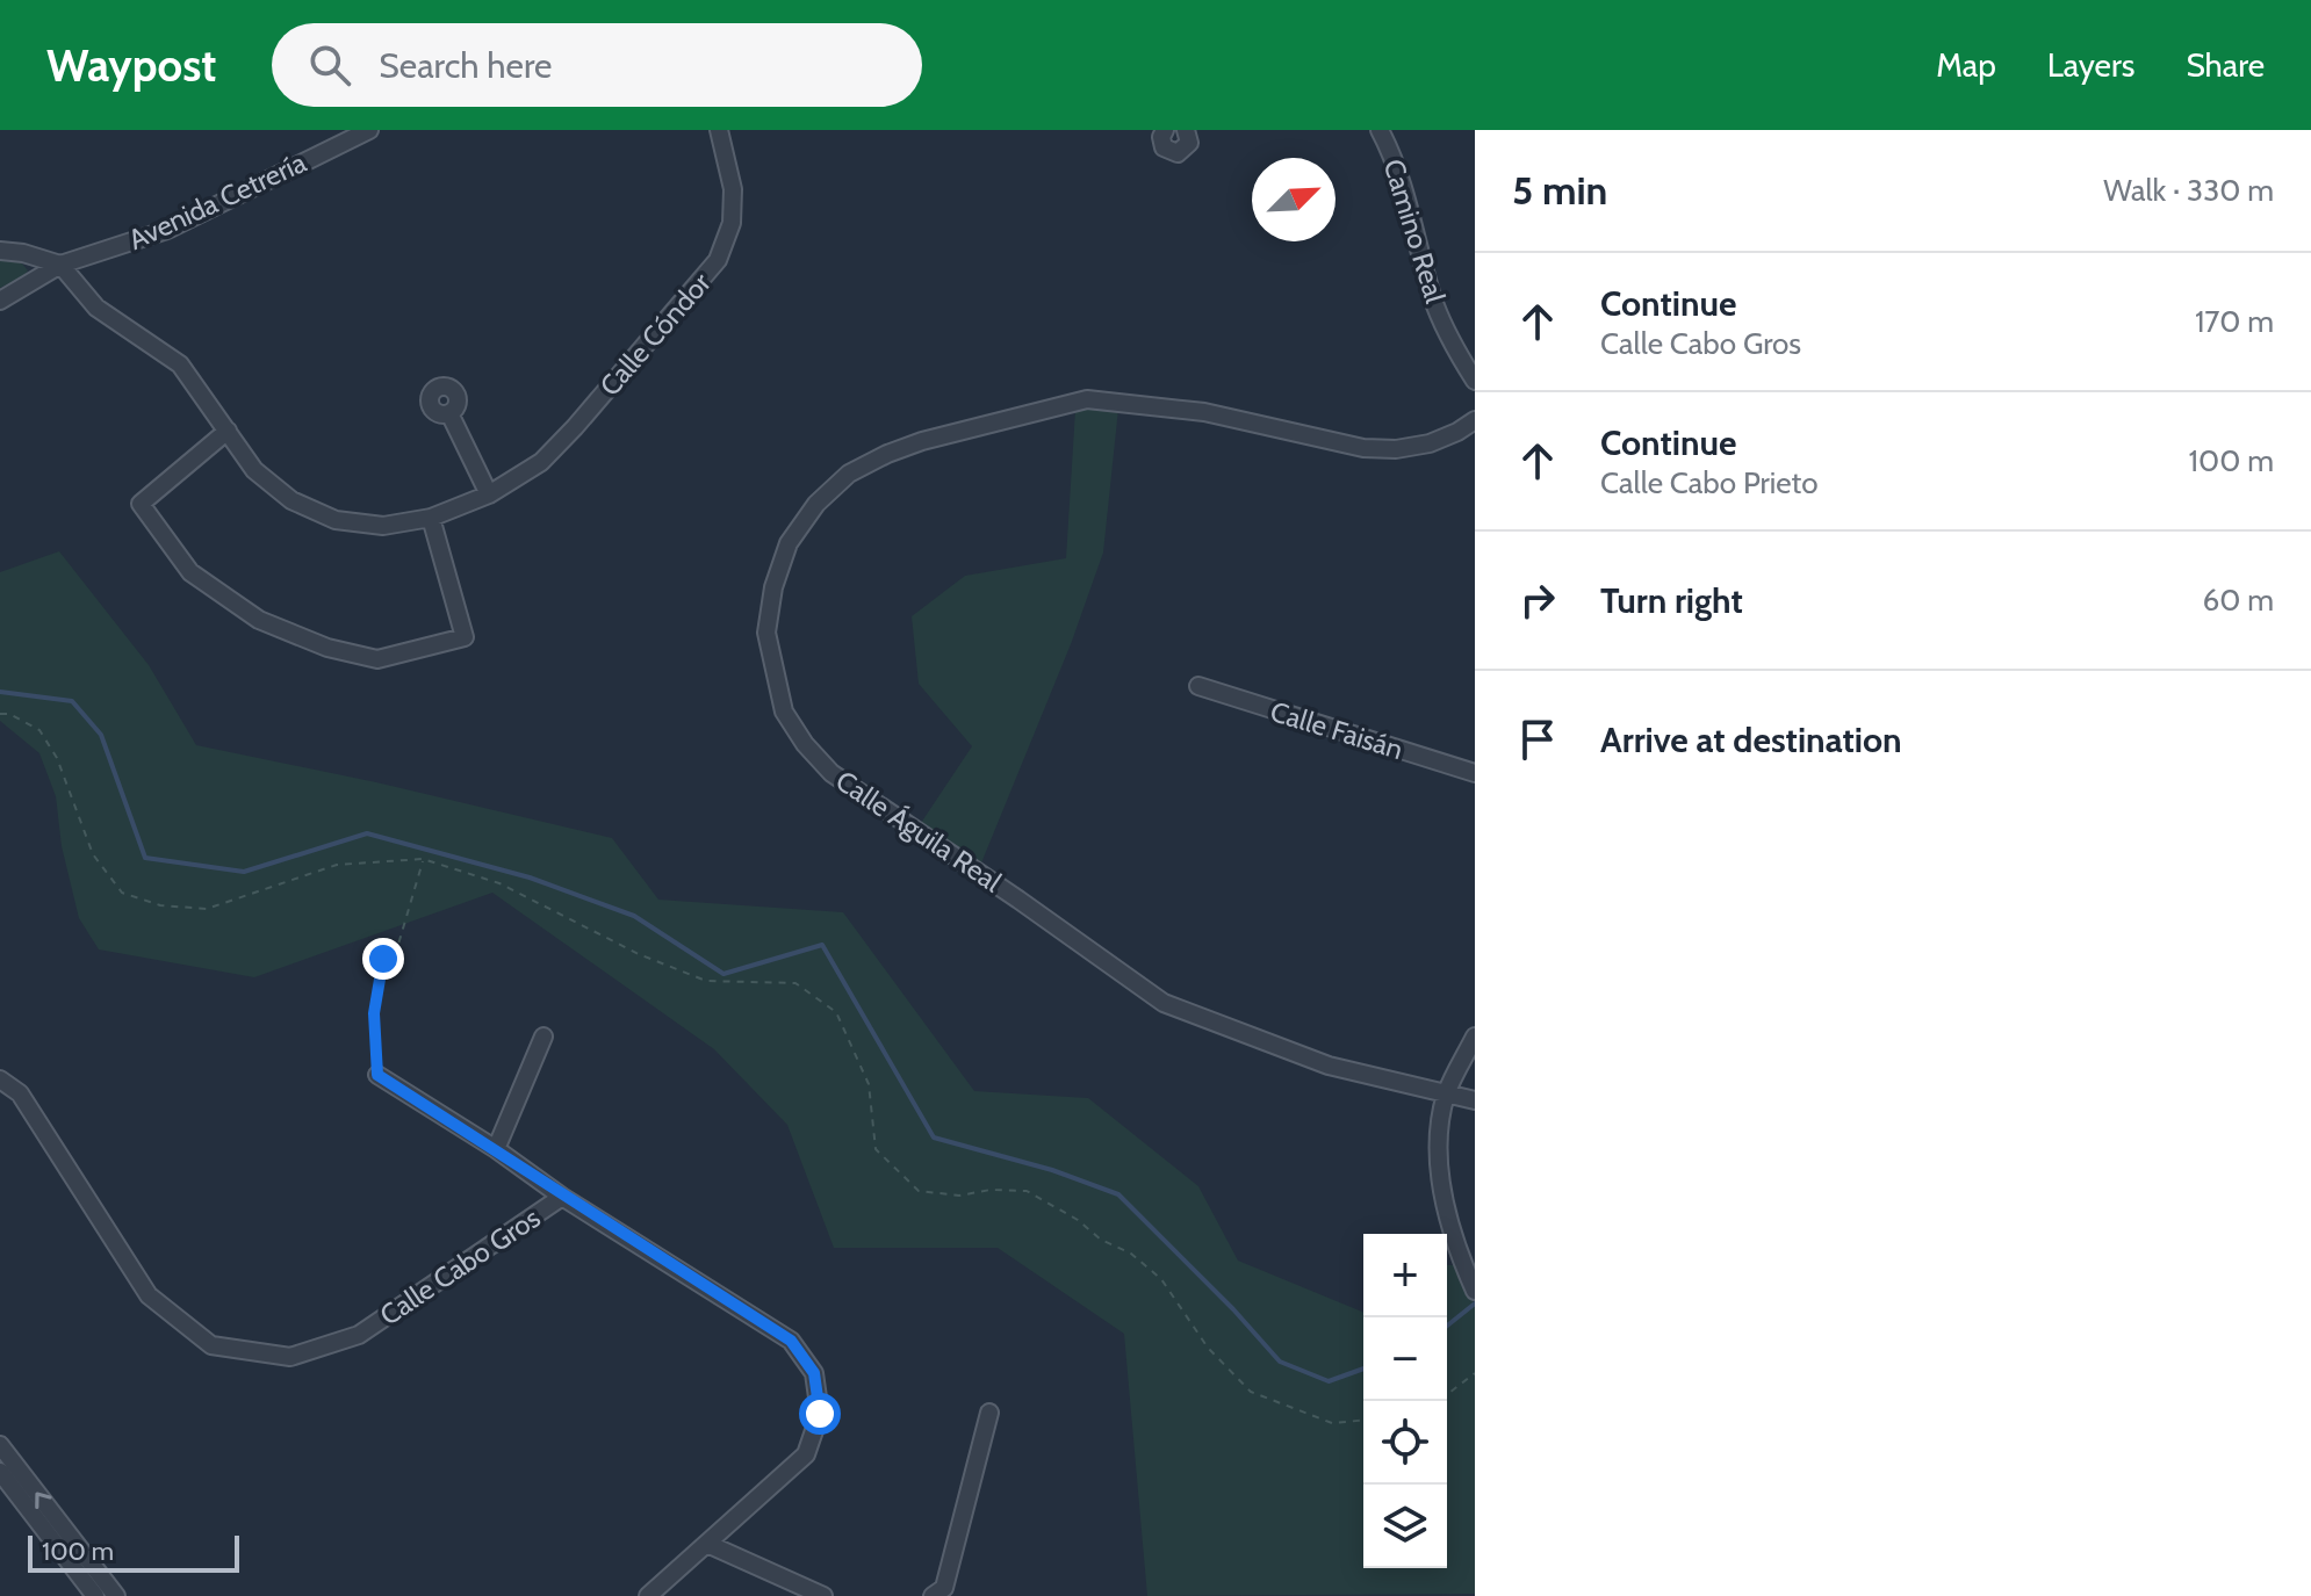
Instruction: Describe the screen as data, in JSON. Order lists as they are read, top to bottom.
{
  "streets": {
    "street": [
      "Avenida Cetrería",
      "Camino Real",
      "Calle Cóndor",
      "Calle Faisán",
      "Calle Águila Real",
      "Calle Cabo Gros"
    ]
  },
  "crossings": [
    ["Avenida Cetrería", "Calle Cóndor"]
  ],
  "scale_bar": "100 m",
  "north": "top right",
  "page": {
    "header": "Waypost",
    "search": "Search here",
    "nav": ["Map", "Layers", "Share"],
    "heading": ["5 min", "Walk · 330 m"],
    "list": [
      ["Continue", "Calle Cabo Gros", "170 m"],
      ["Continue", "Calle Cabo Prieto", "100 m"],
      ["Turn right", "60 m"],
      "Arrive at destination"
    ],
    "map_buttons": ["+", "−"],
    "scale": "100 m"
  }
}
